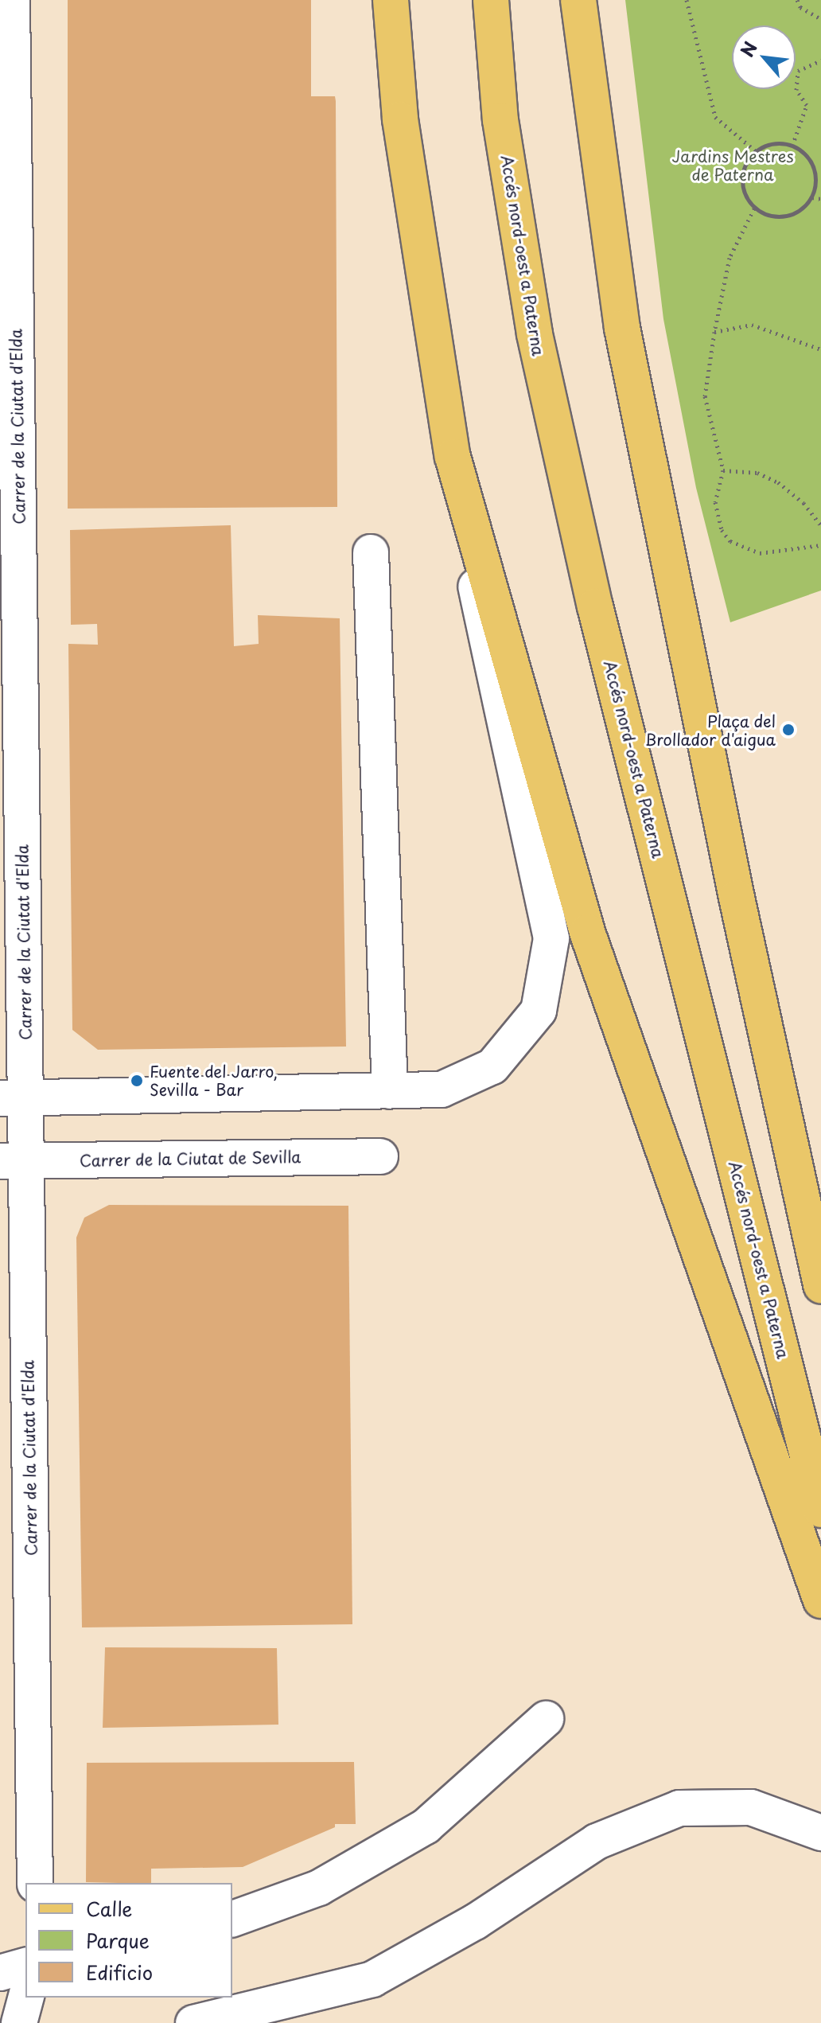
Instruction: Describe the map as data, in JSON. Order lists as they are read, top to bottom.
{
  "streets": {
    "main road": ["Accés nord-oest a Paterna"],
    "street": ["Carrer de la Ciutat d'Elda", "Carrer de la Ciutat de Sevilla"]
  },
  "crossings": [
    ["Carrer de la Ciutat d'Elda", "Carrer de la Ciutat de Sevilla"]
  ],
  "parks": ["Jardins Mestres de Paterna"],
  "places": ["Plaça del Brollador d'aigua", "Fuente del Jarro, Sevilla - Bar"],
  "legend": ["Calle", "Parque", "Edificio"],
  "north": "top left"
}
